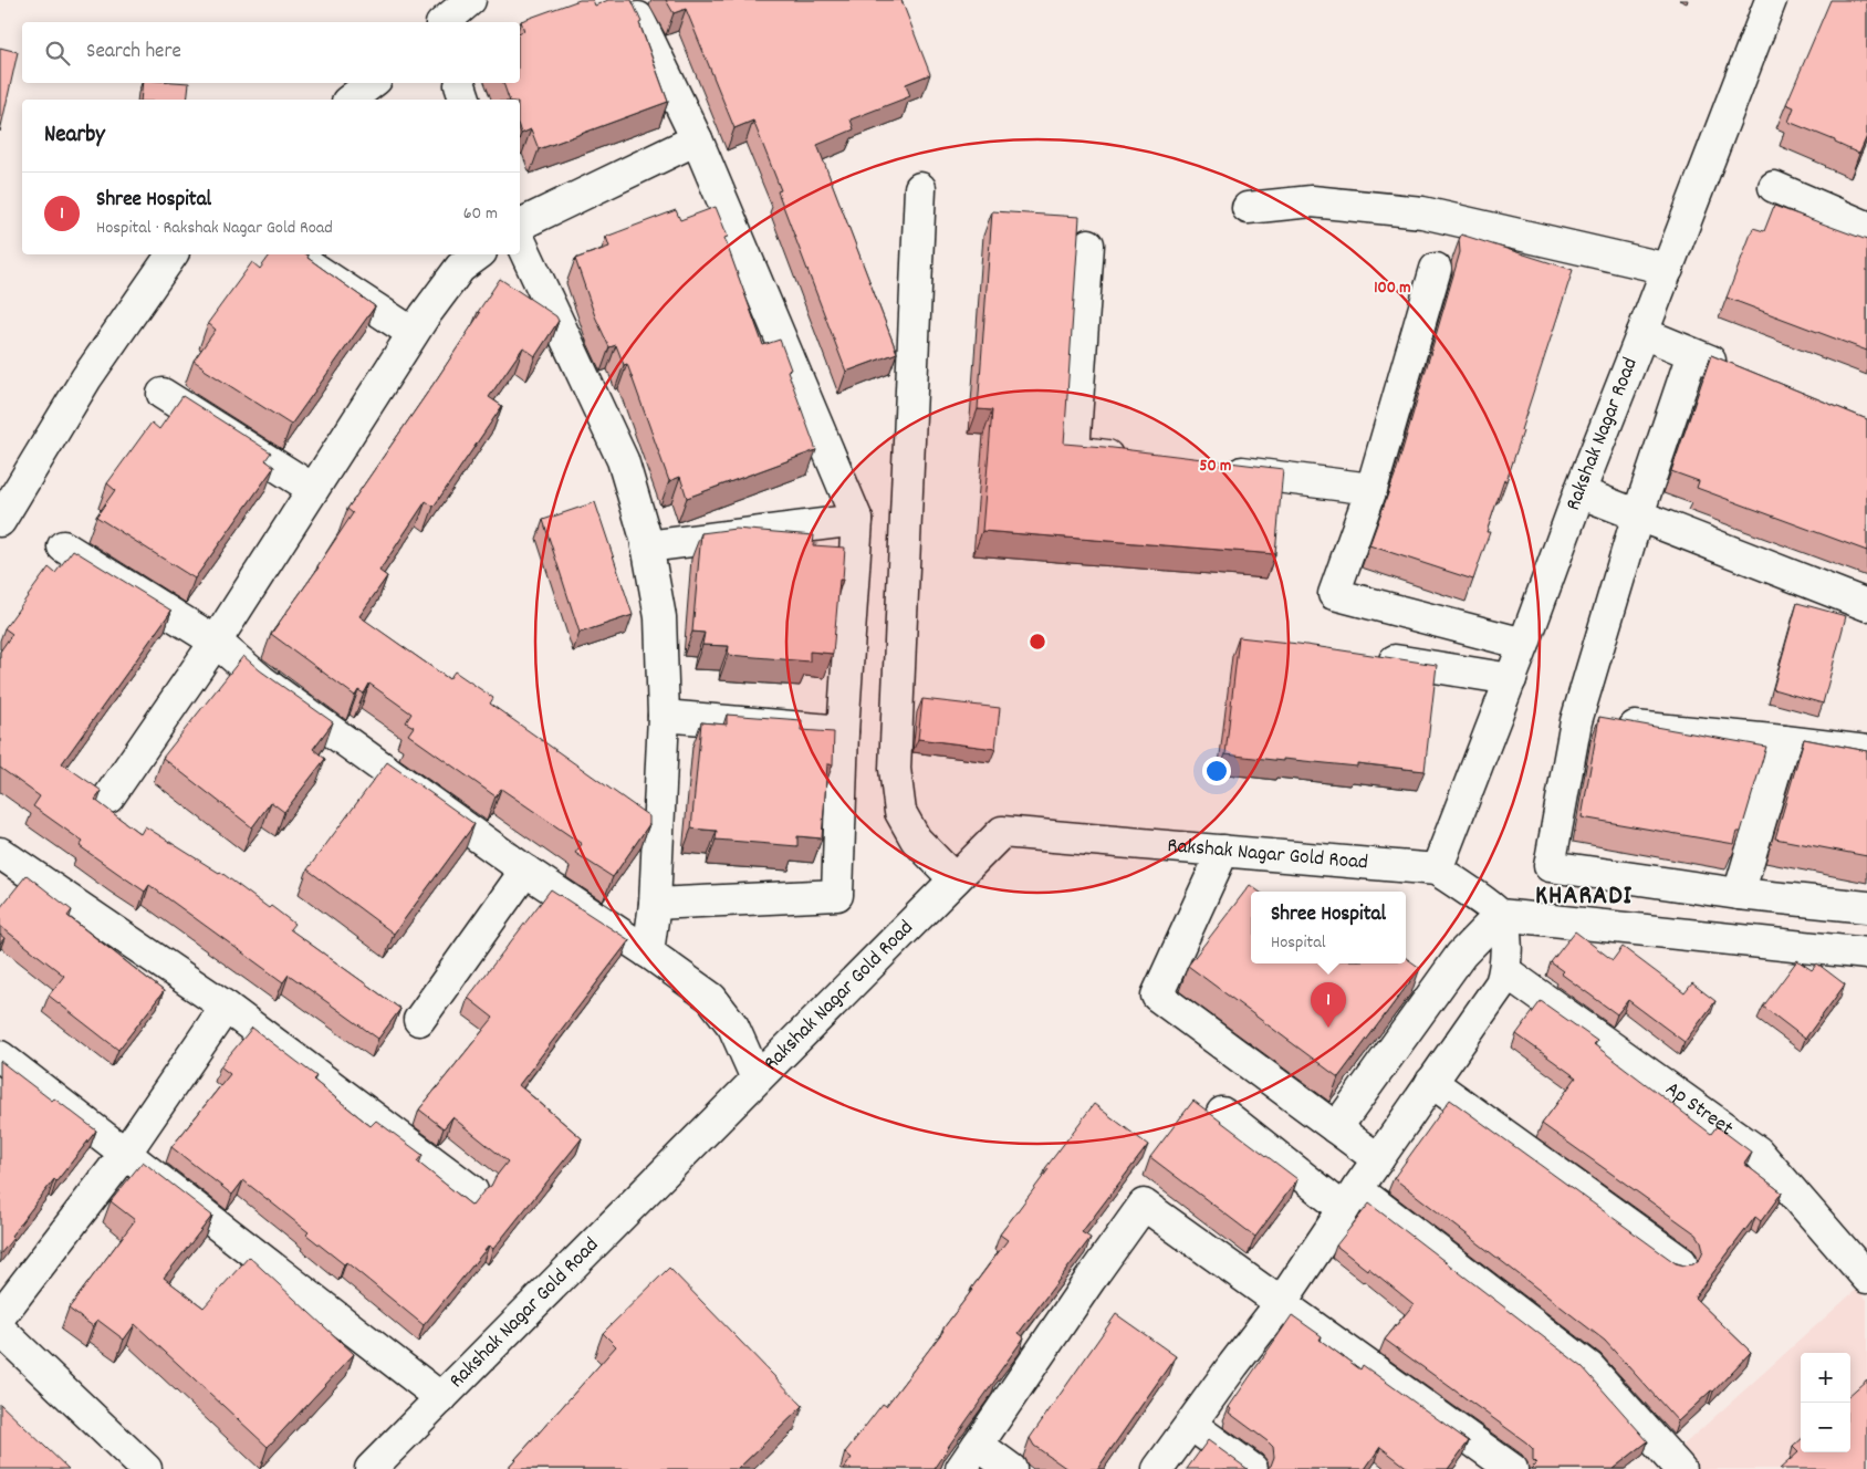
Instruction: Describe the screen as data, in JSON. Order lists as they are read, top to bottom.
{
  "streets": {
    "street": ["Rakshak Nagar Road", "Rakshak Nagar Gold Road", "Ap Street"]
  },
  "crossings": [
    ["Rakshak Nagar Road", "Rakshak Nagar Gold Road"]
  ],
  "districts": ["KHARADI"],
  "page": {
    "search": "Search here",
    "heading": "Nearby",
    "list": [
      {
        "mark": "1",
        "name": "Shree Hospital",
        "note": "Hospital · Rakshak Nagar Gold Road",
        "value": "60 m"
      }
    ],
    "popup": ["Shree Hospital", "Hospital"],
    "pins": "1",
    "map_buttons": ["+", "−"]
  },
  "rings": ["100 m", "50 m"]
}
